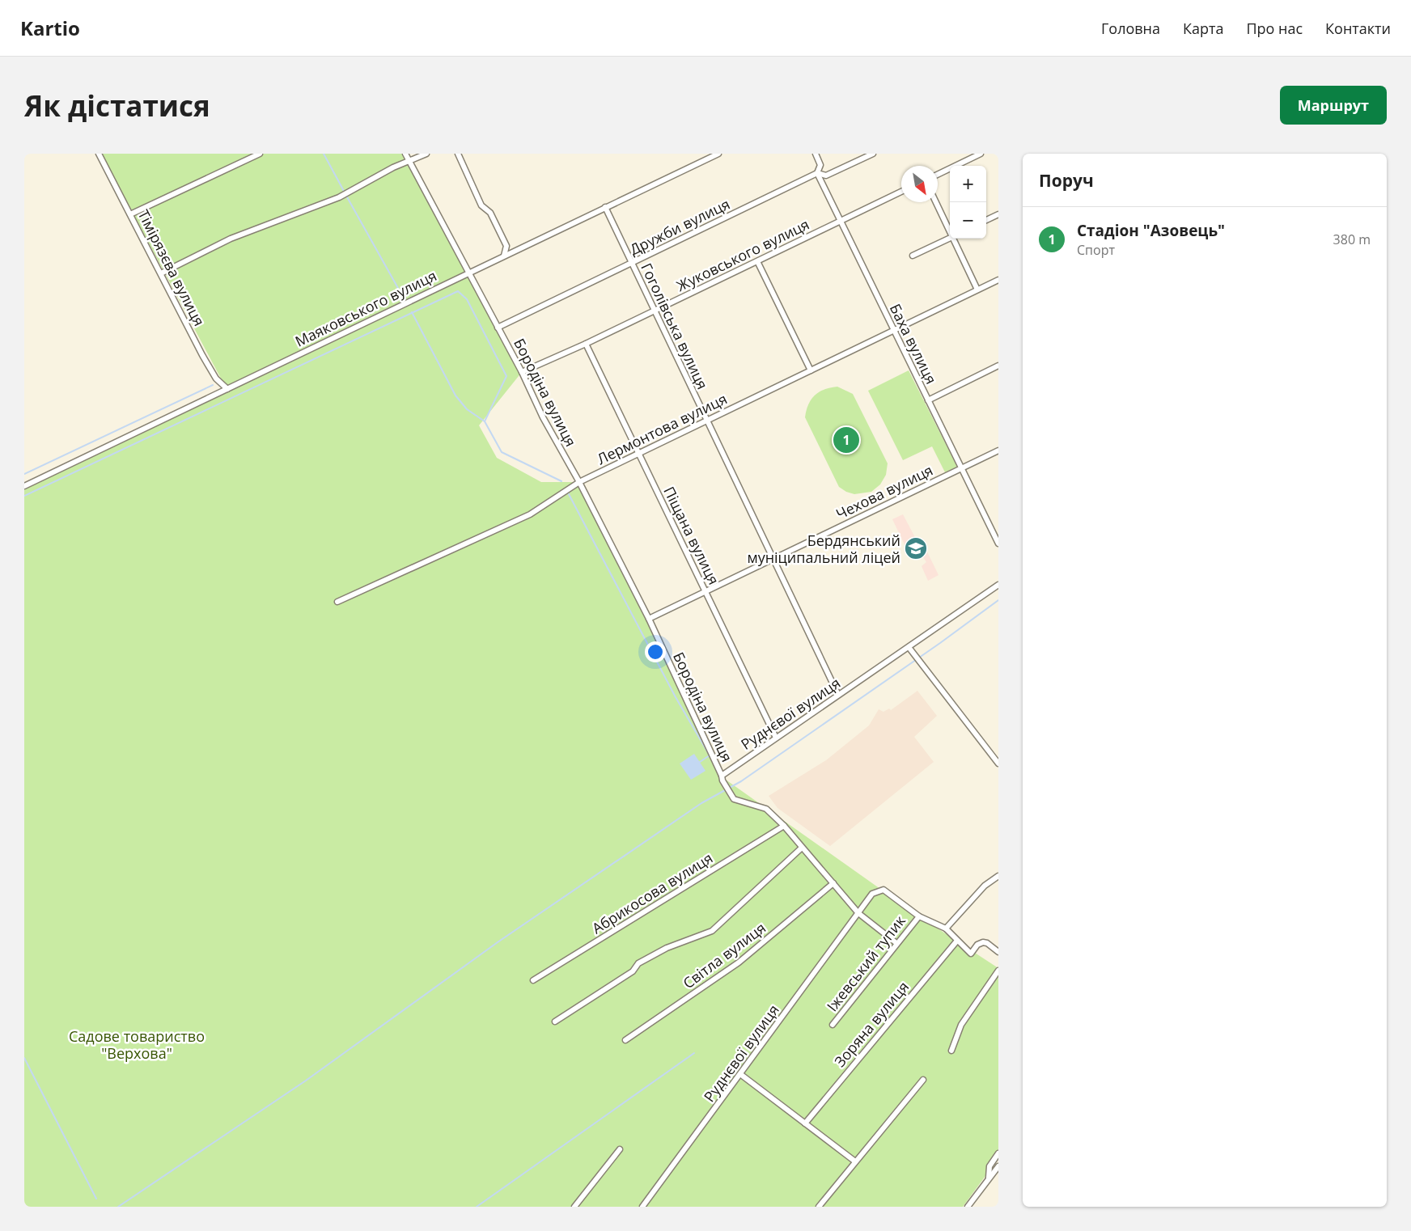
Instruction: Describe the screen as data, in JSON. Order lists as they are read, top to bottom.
{
  "streets": {
    "street": [
      "Дружби вулиця",
      "Жуковського вулиця",
      "Тімірязєва вулиця",
      "Маяковського вулиця",
      "Гоголівська вулиця",
      "Баха вулиця",
      "Бородіна вулиця",
      "Лермонтова вулиця",
      "Чехова вулиця",
      "Піщана вулиця",
      "Руднєвої вулиця",
      "Абрикосова вулиця",
      "Світла вулиця",
      "Іжевський тупик",
      "Зоряна вулиця"
    ]
  },
  "crossings": [
    ["Дружби вулиця", "Гоголівська вулиця"],
    ["Дружби вулиця", "Баха вулиця"],
    ["Дружби вулиця", "Бородіна вулиця"],
    ["Жуковського вулиця", "Гоголівська вулиця"],
    ["Жуковського вулиця", "Баха вулиця"],
    ["Жуковського вулиця", "Бородіна вулиця"],
    ["Жуковського вулиця", "Піщана вулиця"],
    ["Тімірязєва вулиця", "Маяковського вулиця"],
    ["Маяковського вулиця", "Гоголівська вулиця"],
    ["Маяковського вулиця", "Бородіна вулиця"],
    ["Гоголівська вулиця", "Лермонтова вулиця"],
    ["Гоголівська вулиця", "Чехова вулиця"],
    ["Гоголівська вулиця", "Руднєвої вулиця"],
    ["Баха вулиця", "Лермонтова вулиця"],
    ["Баха вулиця", "Чехова вулиця"],
    ["Бородіна вулиця", "Лермонтова вулиця"],
    ["Бородіна вулиця", "Чехова вулиця"],
    ["Бородіна вулиця", "Руднєвої вулиця"],
    ["Лермонтова вулиця", "Піщана вулиця"],
    ["Чехова вулиця", "Піщана вулиця"],
    ["Піщана вулиця", "Руднєвої вулиця"],
    ["Руднєвої вулиця", "Іжевський тупик"],
    ["Руднєвої вулиця", "Зоряна вулиця"]
  ],
  "parks": ["Садове товариство \"Верхова\""],
  "places": {
    "school or university": ["Бердянський муніципальний ліцей"]
  },
  "north": "bottom right",
  "page": {
    "header": "Kartio",
    "nav": [
      "Головна",
      "Карта",
      "Про нас",
      "Контакти"
    ],
    "buttons": "Маршрут",
    "title": "Як дістатися",
    "heading": "Поруч",
    "map_buttons": ["+", "−"],
    "list": [
      {
        "mark": "1",
        "name": "Стадіон \"Азовець\"",
        "note": "Спорт",
        "value": "380 m"
      }
    ],
    "pins": "1"
  }
}
